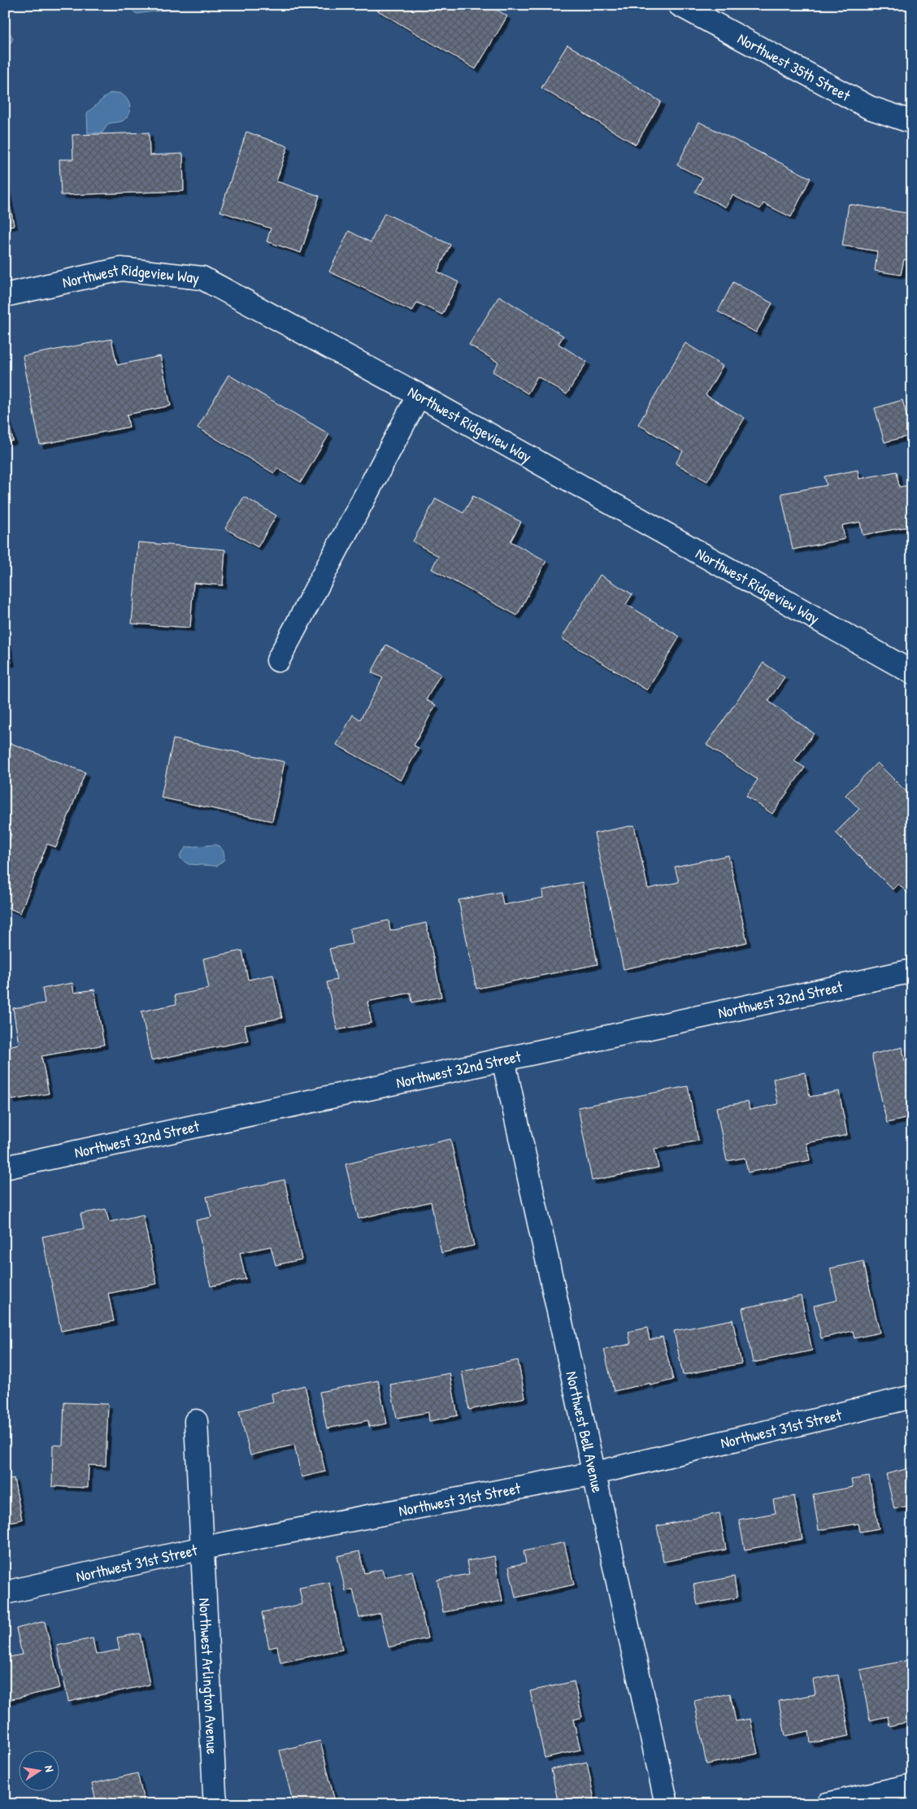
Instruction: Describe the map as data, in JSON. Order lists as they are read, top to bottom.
{
  "streets": {
    "street": [
      "Northwest 35th Street",
      "Northwest Ridgeview Way",
      "Northwest 32nd Street",
      "Northwest 31st Street",
      "Northwest Bell Avenue",
      "Northwest Arlington Avenue"
    ]
  },
  "crossings": [
    ["Northwest 32nd Street", "Northwest Bell Avenue"],
    ["Northwest 31st Street", "Northwest Bell Avenue"],
    ["Northwest 31st Street", "Northwest Arlington Avenue"]
  ],
  "north": "right"
}
